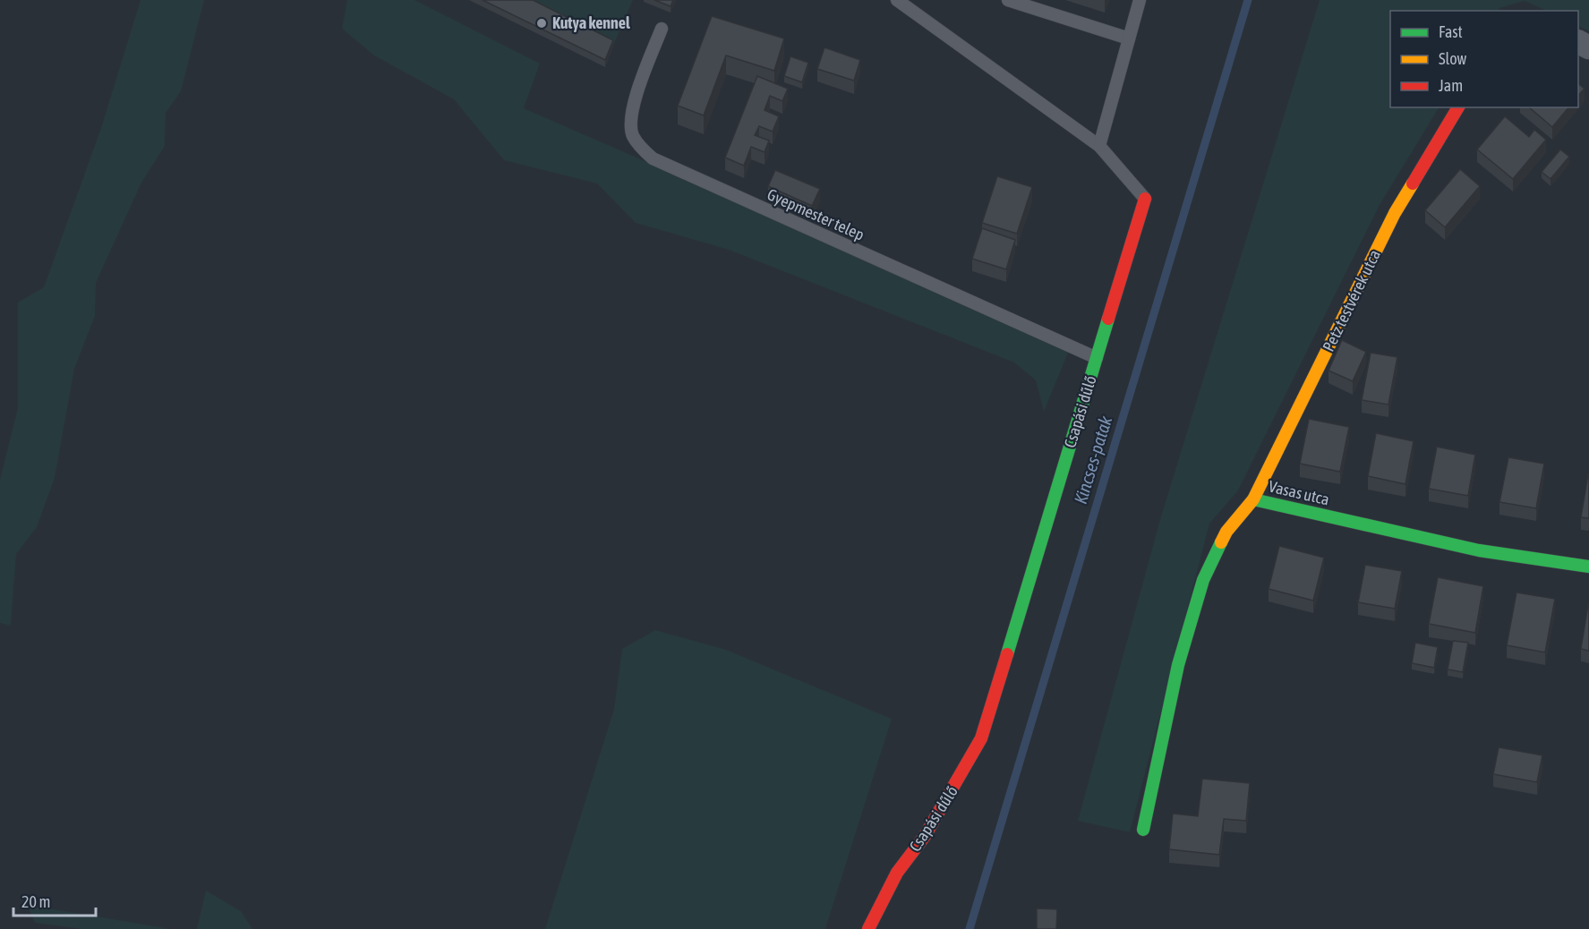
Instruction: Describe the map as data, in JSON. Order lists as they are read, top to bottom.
{
  "streets": {
    "street": ["Petz testvérek utca", "Csapási dűlő", "Vasas utca"],
    "lane": ["Gyepmester telep"]
  },
  "crossings": [
    ["Gyepmester telep", "Csapási dűlő"],
    ["Petz testvérek utca", "Vasas utca"]
  ],
  "water": ["Kincses-patak"],
  "places": ["Kutya kennel"],
  "legend": ["Fast", "Slow", "Jam"],
  "scale_bar": "20 m"
}
